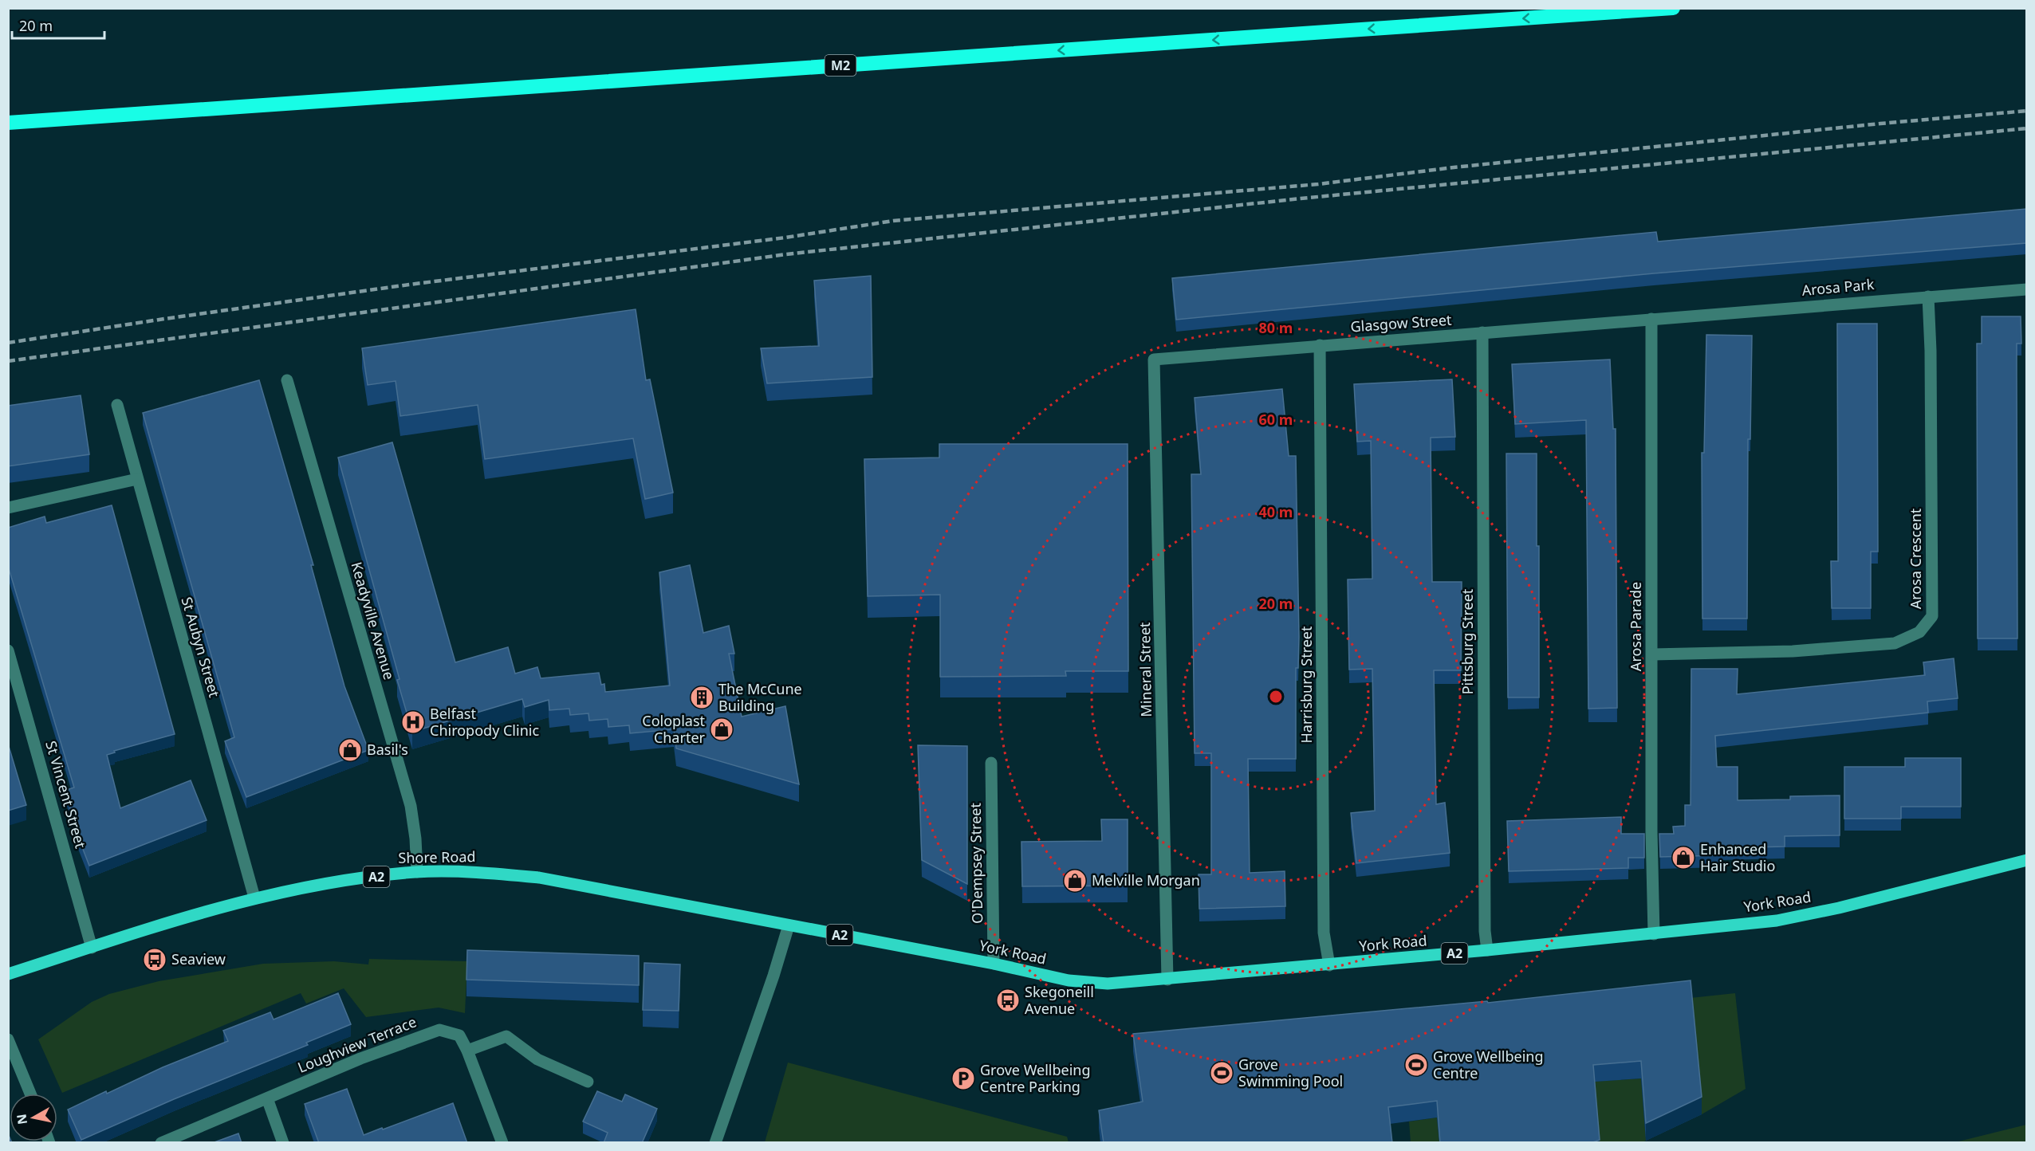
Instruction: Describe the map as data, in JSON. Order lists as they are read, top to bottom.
{
  "streets": {
    "highway": ["M2"],
    "main road": ["Shore Road", "A2", "York Road"],
    "street": [
      "Arosa Park",
      "Glasgow Street",
      "Arosa Crescent",
      "Keadyville Avenue",
      "Arosa Parade",
      "Pittsburg Street",
      "St Aubyn Street",
      "Mineral Street",
      "Harrisburg Street",
      "St Vincent Street",
      "O'Dempsey Street",
      "Loughview Terrace"
    ]
  },
  "crossings": [
    ["Arosa Park", "Glasgow Street"],
    ["Arosa Park", "Arosa Crescent"],
    ["Arosa Park", "Arosa Parade"],
    ["Glasgow Street", "Arosa Parade"],
    ["Glasgow Street", "Pittsburg Street"],
    ["Glasgow Street", "Mineral Street"],
    ["Glasgow Street", "Harrisburg Street"],
    ["Arosa Crescent", "Arosa Parade"],
    ["Keadyville Avenue", "Shore Road"],
    ["Arosa Parade", "York Road"],
    ["Pittsburg Street", "York Road"],
    ["St Aubyn Street", "Shore Road"],
    ["Mineral Street", "York Road"],
    ["Harrisburg Street", "York Road"],
    ["St Vincent Street", "Shore Road"],
    ["Shore Road", "York Road"],
    ["O'Dempsey Street", "York Road"]
  ],
  "places": {
    "building": ["The McCune Building"],
    "hospital": ["Belfast Chiropody Clinic"],
    "shop": [
      "Coloplast Charter",
      "Basil's",
      "Enhanced Hair Studio",
      "Melville Morgan"
    ],
    "bus stop": ["Seaview", "Skegoneill Avenue"],
    "sports": ["Grove Wellbeing Centre", "Grove Swimming Pool"],
    "parking": ["Grove Wellbeing Centre Parking"]
  },
  "scale_bar": "20 m",
  "north": "left",
  "rings": [
    "80 m",
    "60 m",
    "40 m",
    "20 m"
  ]
}
